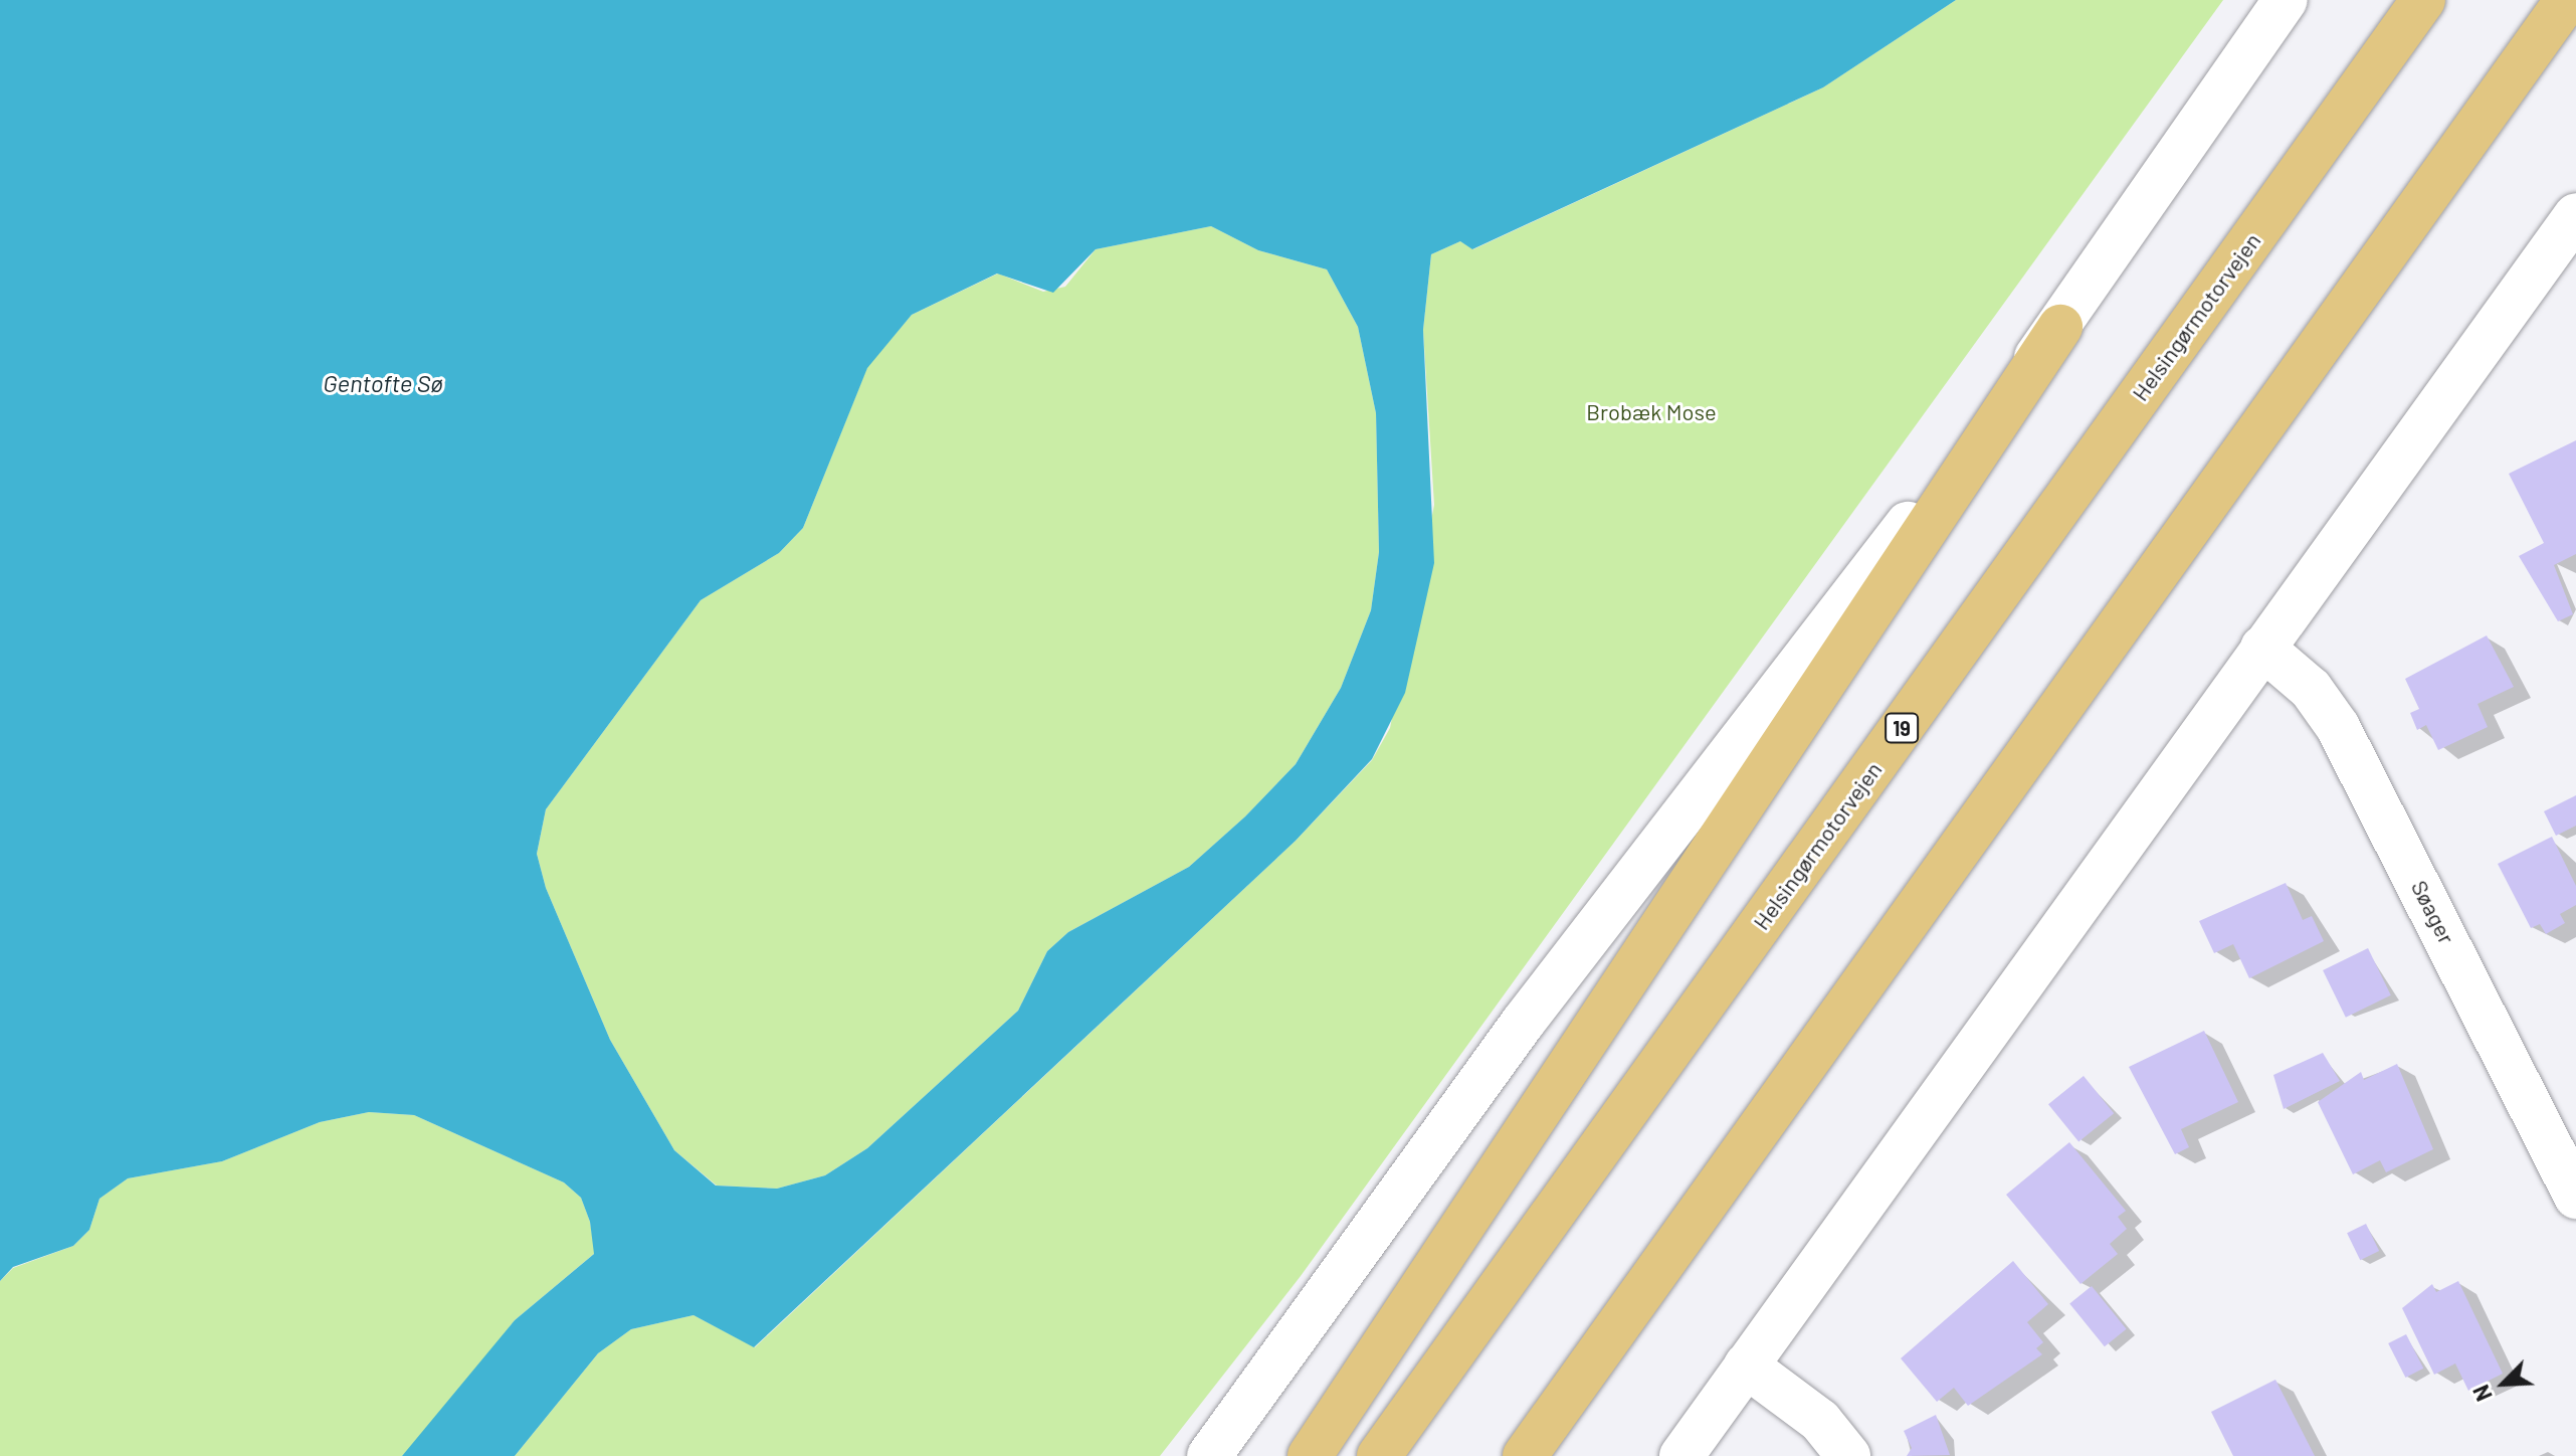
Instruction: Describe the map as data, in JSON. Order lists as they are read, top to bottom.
{
  "streets": {
    "highway": ["Helsingørmotorvejen", "19"],
    "street": ["Søager"]
  },
  "water": ["Gentofte Sø"],
  "parks": ["Brobæk Mose"],
  "north": "bottom left"
}
